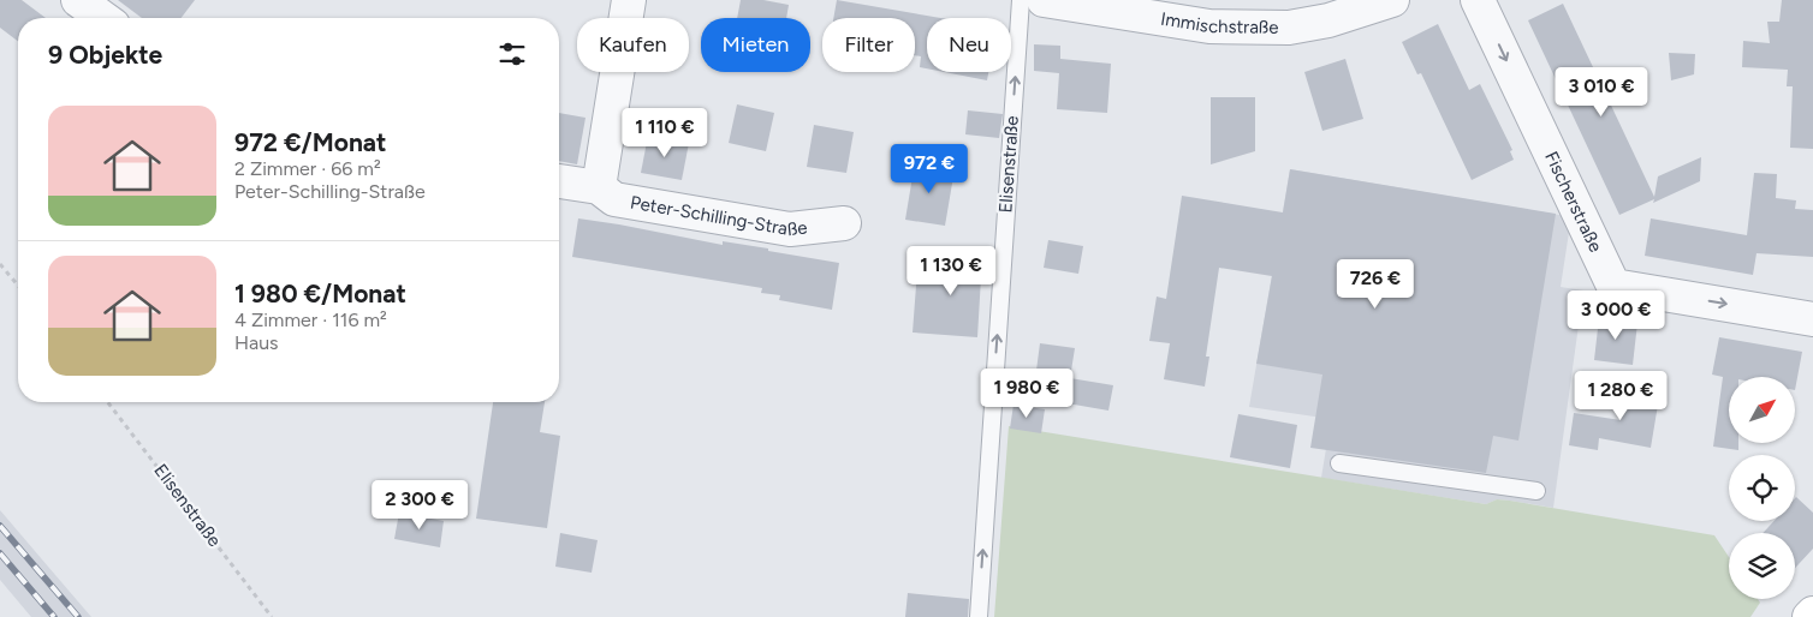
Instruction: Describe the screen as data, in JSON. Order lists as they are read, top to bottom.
{
  "streets": {
    "street": ["Immischstraße", "Fischerstraße", "Peter-Schilling-Straße"],
    "lane": ["Elisenstraße"]
  },
  "one_way": ["Elisenstraße", "Fischerstraße"],
  "north": "top right",
  "page": {
    "chip": [
      "Kaufen",
      "Mieten",
      "Filter",
      "Neu"
    ],
    "heading": "9 Objekte",
    "price": [
      "3 010 €",
      "1 110 €",
      "972 €",
      "1 130 €",
      "726 €",
      "3 000 €",
      "1 980 €",
      "1 280 €",
      "2 300 €"
    ],
    "list": [
      {
        "name": "972 €/Monat",
        "note": "2 Zimmer · 66 m² · Peter-Schilling-Straße"
      },
      {
        "name": "1 980 €/Monat",
        "note": "4 Zimmer · 116 m² · Haus"
      }
    ]
  }
}
